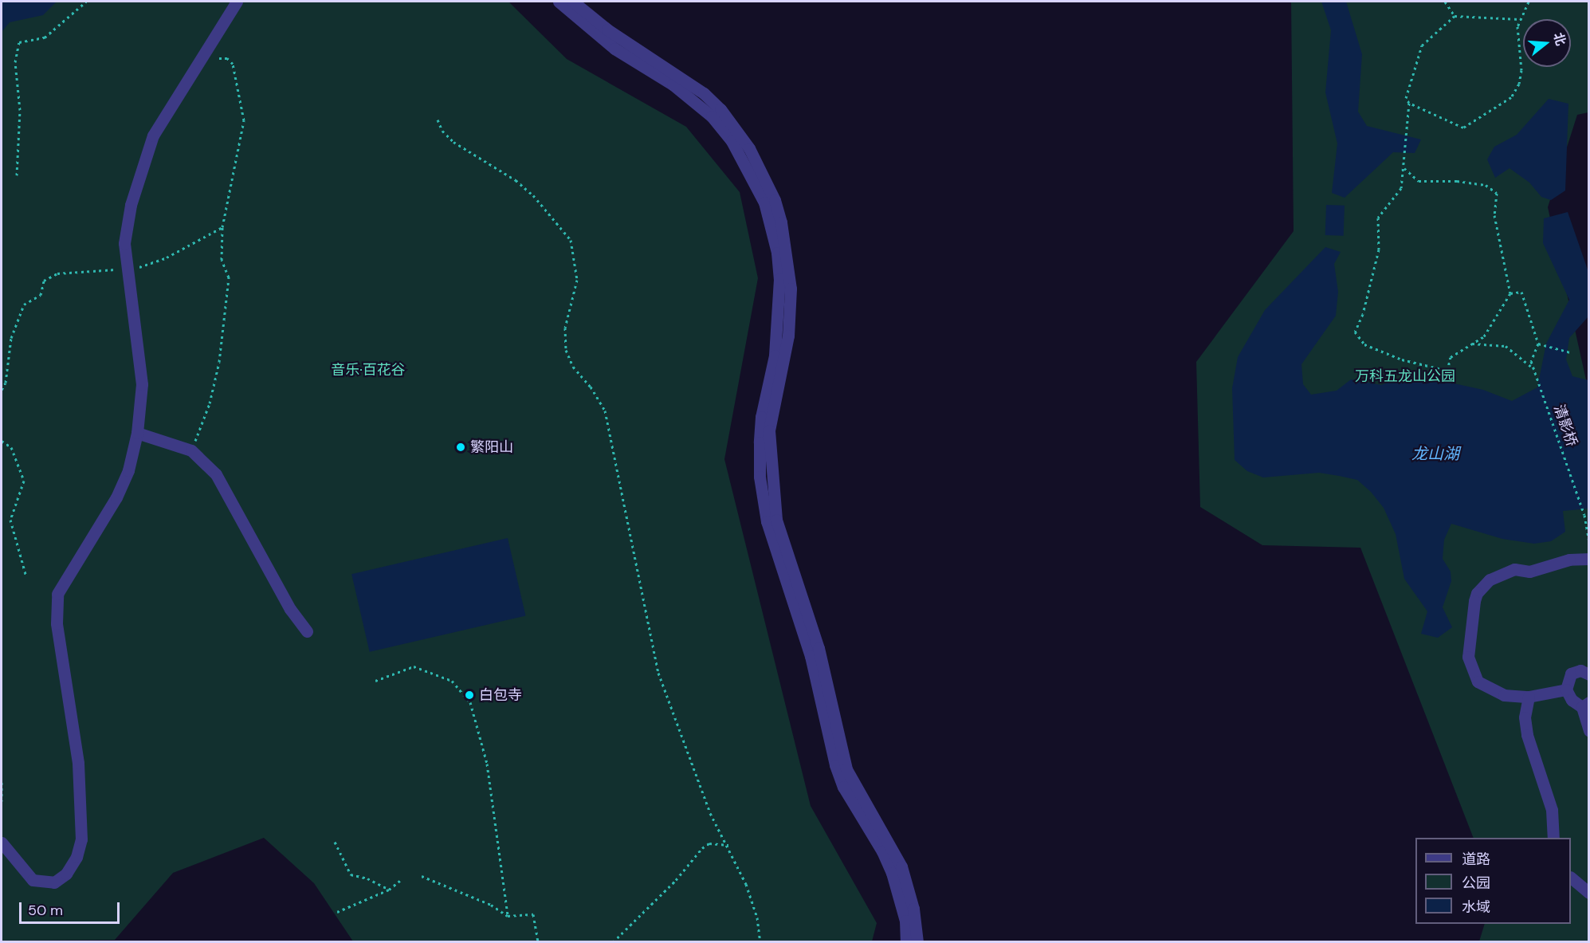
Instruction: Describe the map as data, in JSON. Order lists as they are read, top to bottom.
{
  "streets": {
    "path": ["清影桥"]
  },
  "water": ["龙山湖"],
  "parks": ["音乐·百花谷", "万科五龙山公园"],
  "places": ["繁阳山", "白包寺"],
  "legend": ["道路", "公园", "水域"],
  "scale_bar": "50 m",
  "north": "right"
}
